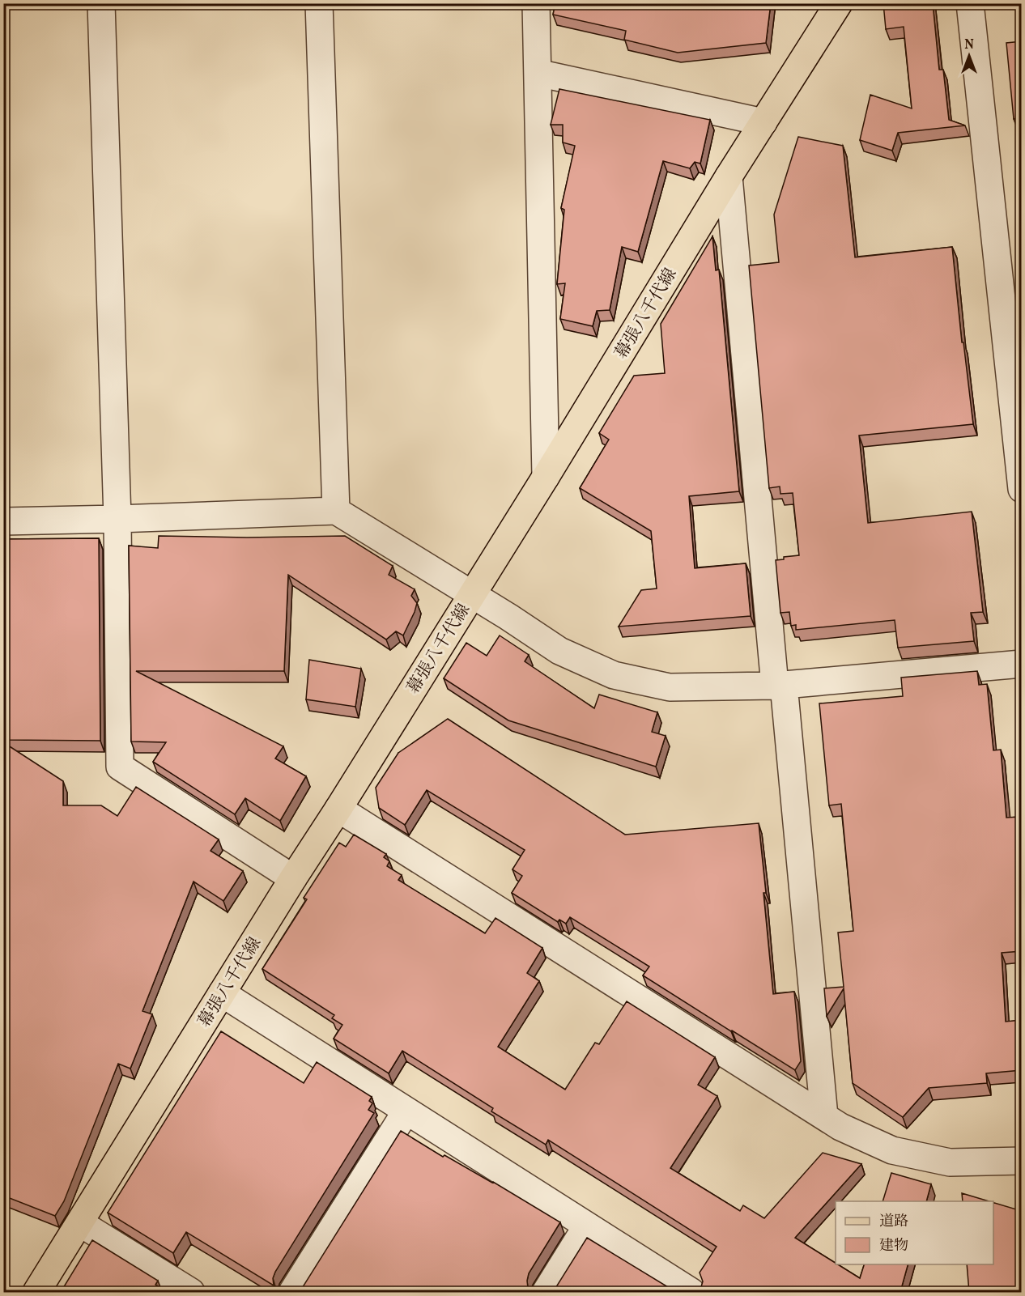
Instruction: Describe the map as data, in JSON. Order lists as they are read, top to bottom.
{
  "streets": {
    "main road": ["幕張八千代線"]
  },
  "legend": ["道路", "建物"],
  "north": "top"
}
